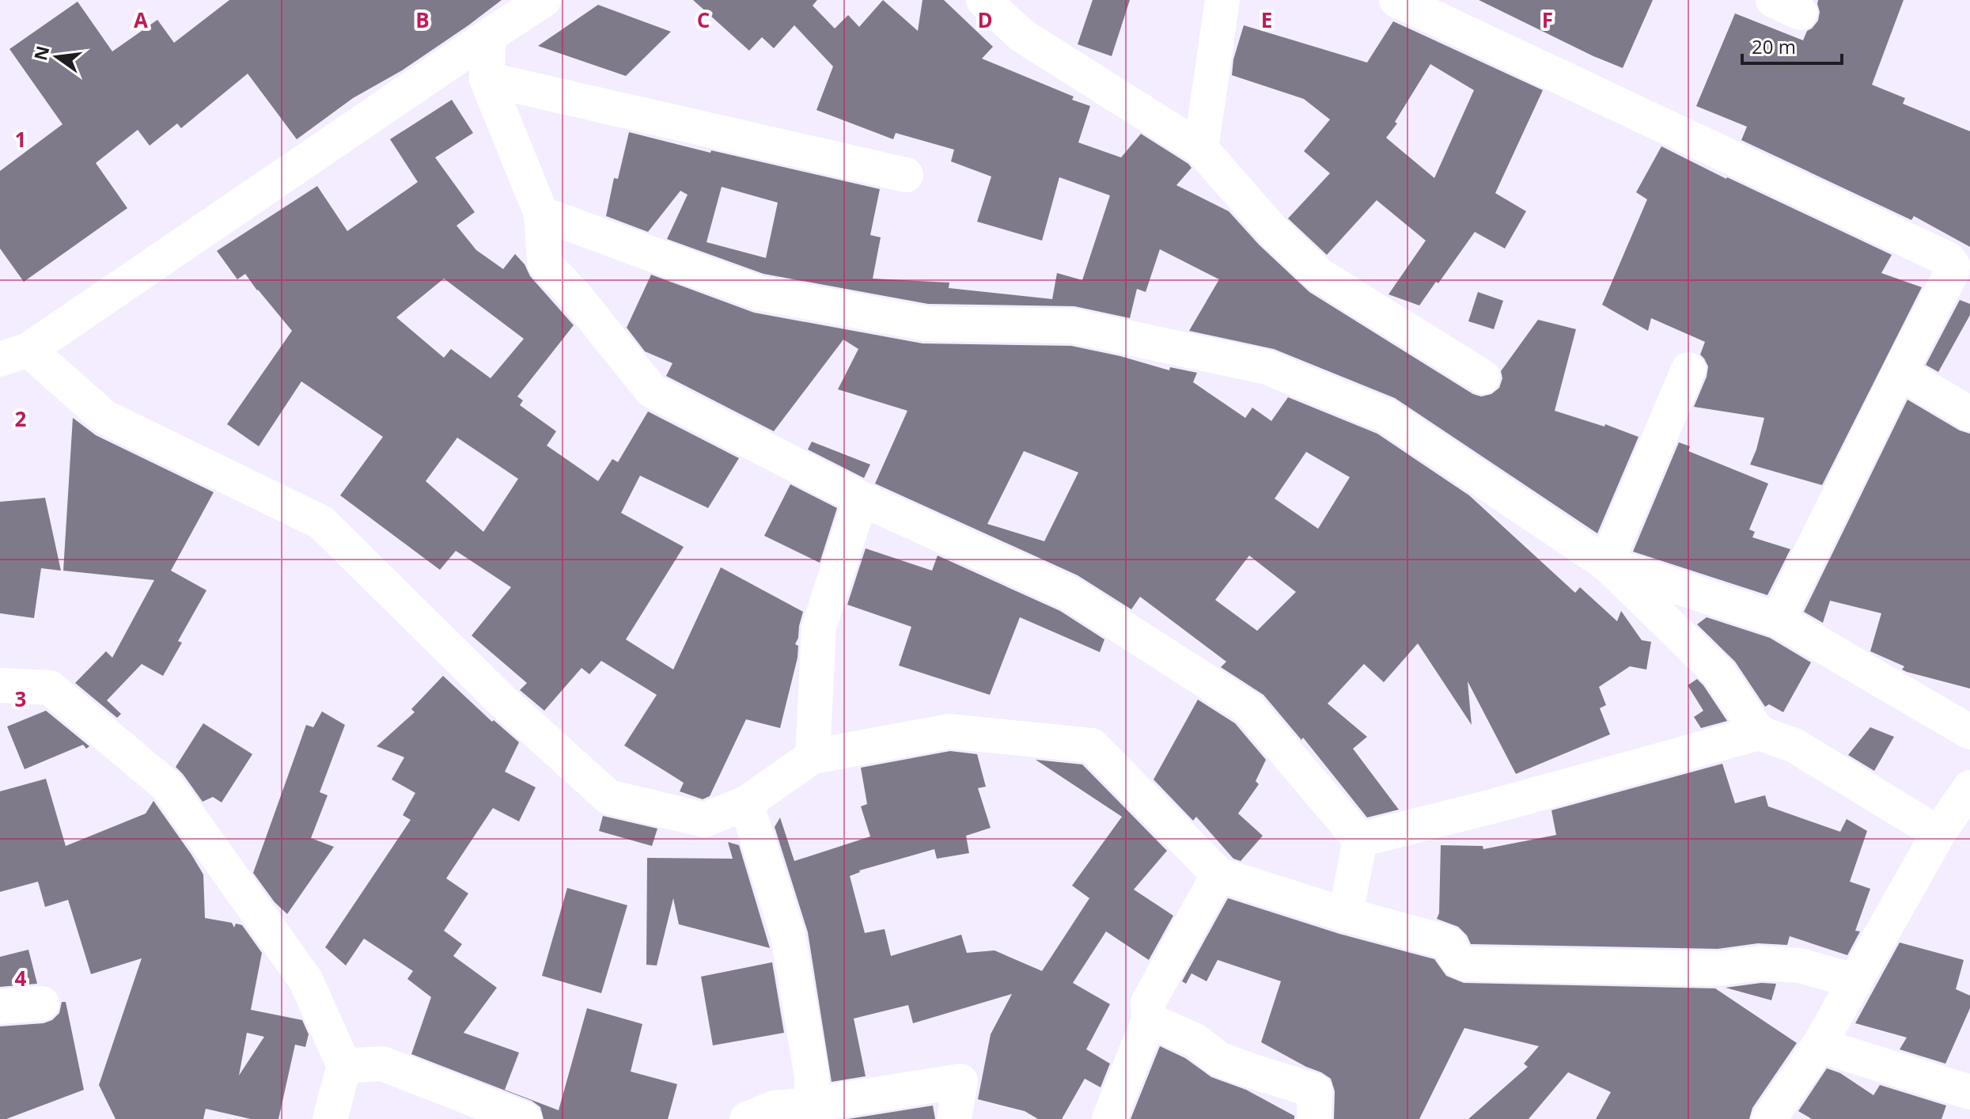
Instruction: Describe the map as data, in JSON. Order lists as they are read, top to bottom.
{
  "scale_bar": "20 m",
  "north": "left",
  "grid": {
    "columns": [
      "A",
      "B",
      "C",
      "D",
      "E",
      "F"
    ],
    "rows": [
      "1",
      "2",
      "3",
      "4"
    ]
  }
}
